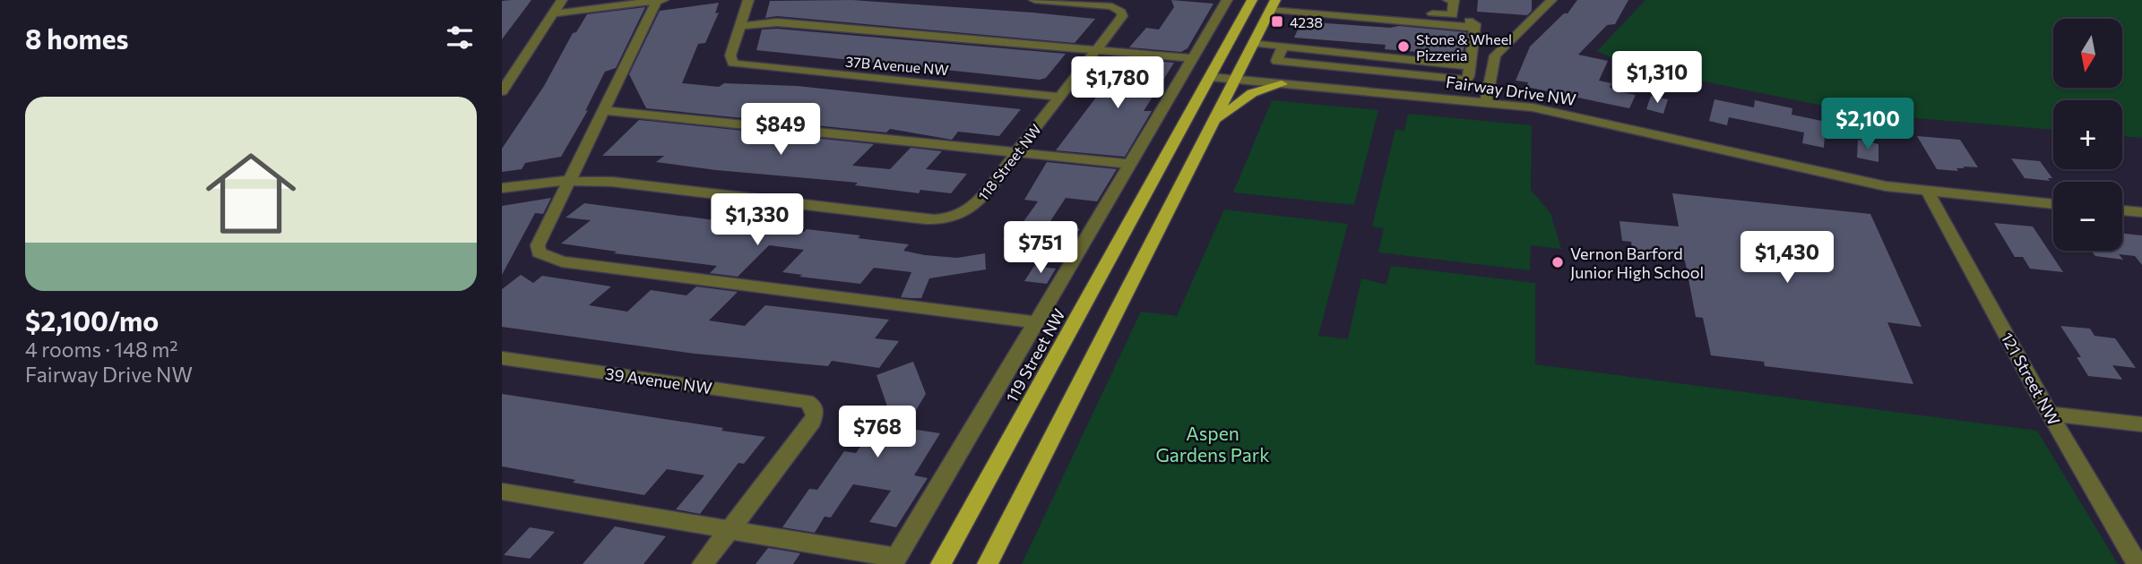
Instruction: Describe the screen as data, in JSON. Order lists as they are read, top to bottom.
{
  "streets": {
    "main road": ["119 Street NW"],
    "street": [
      "37B Avenue NW",
      "Fairway Drive NW",
      "118 Street NW",
      "121 Street NW",
      "39 Avenue NW"
    ]
  },
  "crossings": [
    ["37B Avenue NW", "118 Street NW"],
    ["Fairway Drive NW", "119 Street NW"],
    ["Fairway Drive NW", "121 Street NW"]
  ],
  "parks": ["Aspen Gardens Park"],
  "places": {
    "transit": ["4238"],
    "other": ["Stone & Wheel Pizzeria", "Vernon Barford Junior High School"]
  },
  "north": "bottom",
  "page": {
    "heading": "8 homes",
    "map_buttons": ["+", "−"],
    "price": [
      "$1,310",
      "$1,780",
      "$2,100",
      "$849",
      "$1,330",
      "$751",
      "$1,430",
      "$768"
    ],
    "list": [
      {
        "name": "$2,100/mo",
        "note": "4 rooms · 148 m² · Fairway Drive NW"
      }
    ]
  }
}
